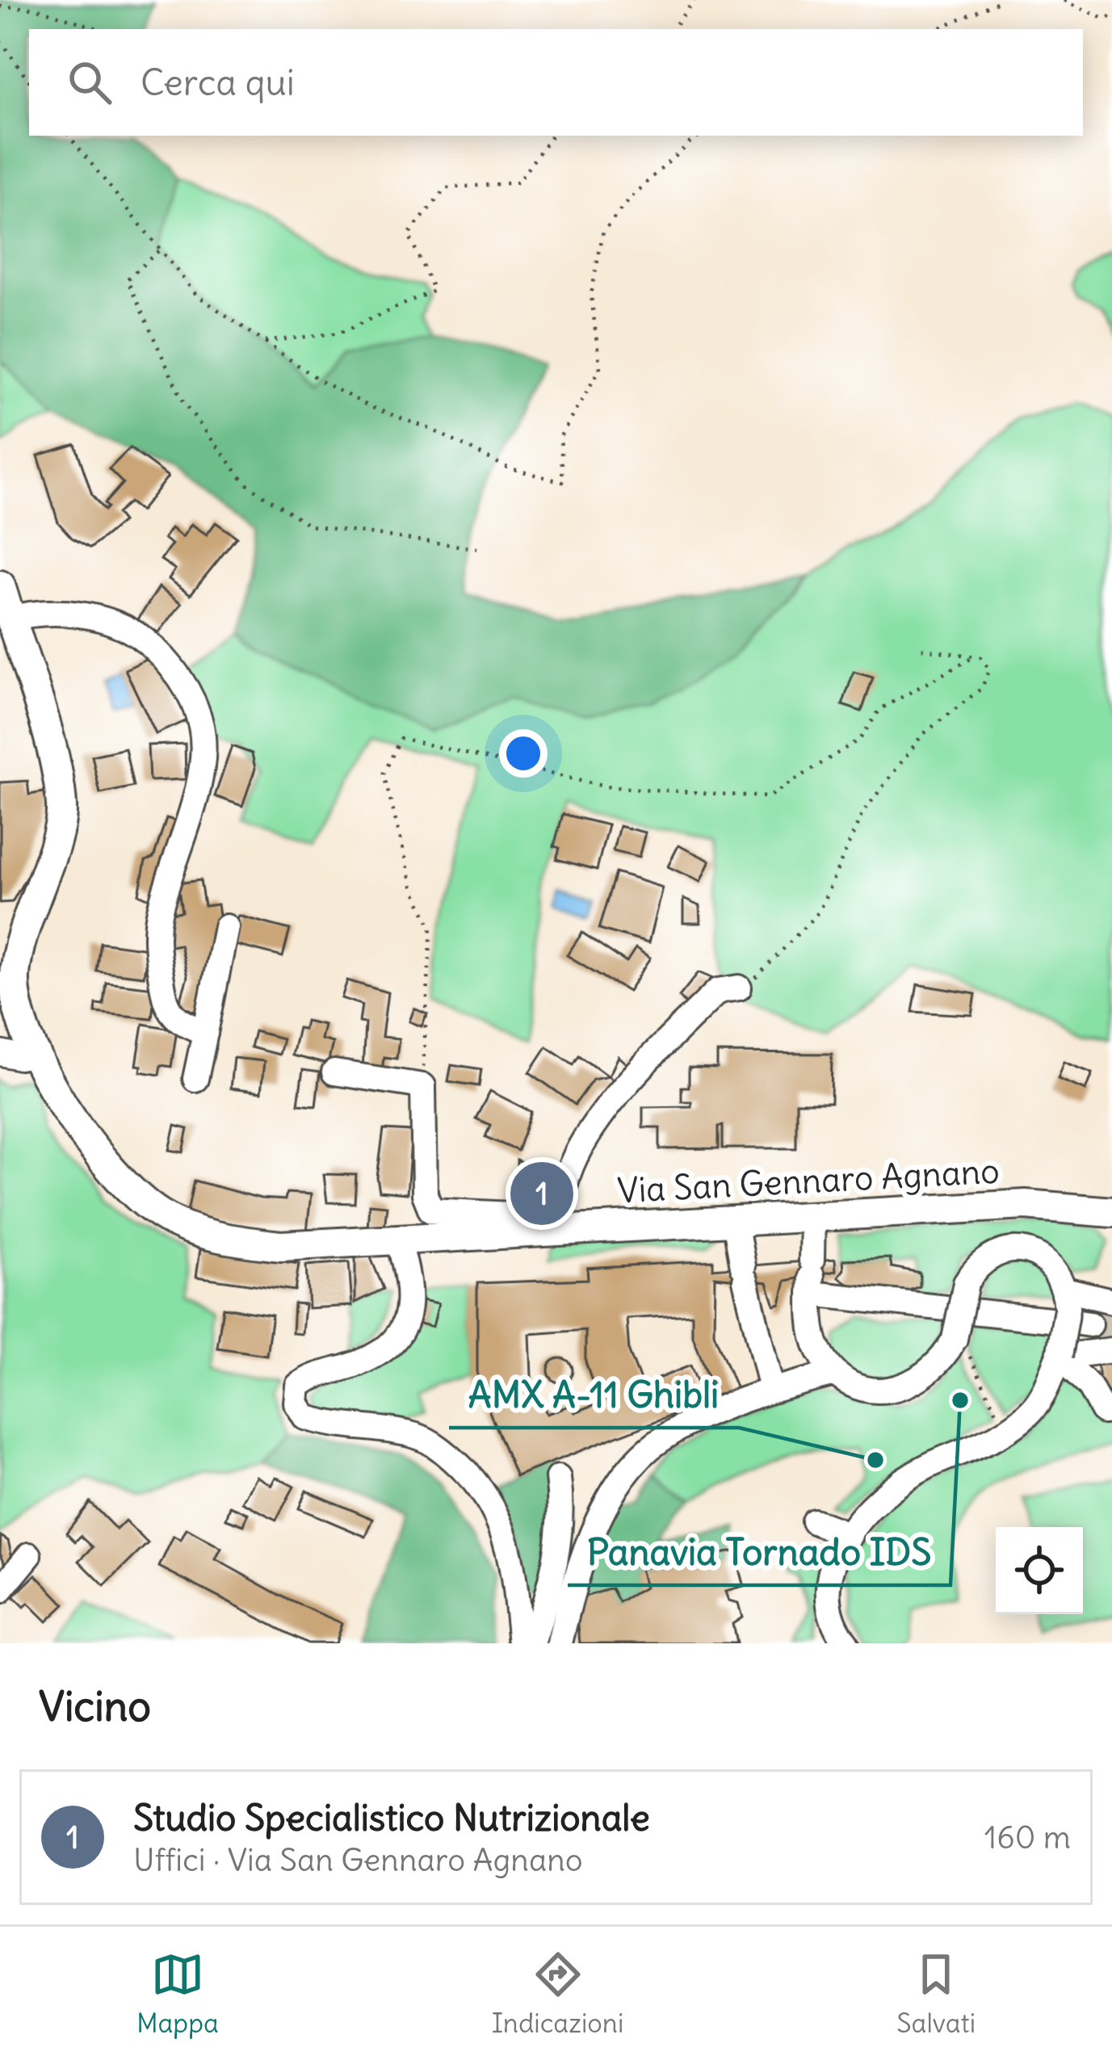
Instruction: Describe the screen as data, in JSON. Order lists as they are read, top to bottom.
{
  "streets": {
    "main road": ["Via San Gennaro Agnano"]
  },
  "places": ["Panavia Tornado IDS", "AMX A-11 Ghibli"],
  "page": {
    "search": "Cerca qui",
    "pins": "1",
    "heading": "Vicino",
    "list": [
      {
        "mark": "1",
        "name": "Studio Specialistico Nutrizionale",
        "note": "Uffici · Via San Gennaro Agnano",
        "value": "160 m"
      }
    ],
    "nav": ["Mappa", "Indicazioni", "Salvati"]
  }
}
